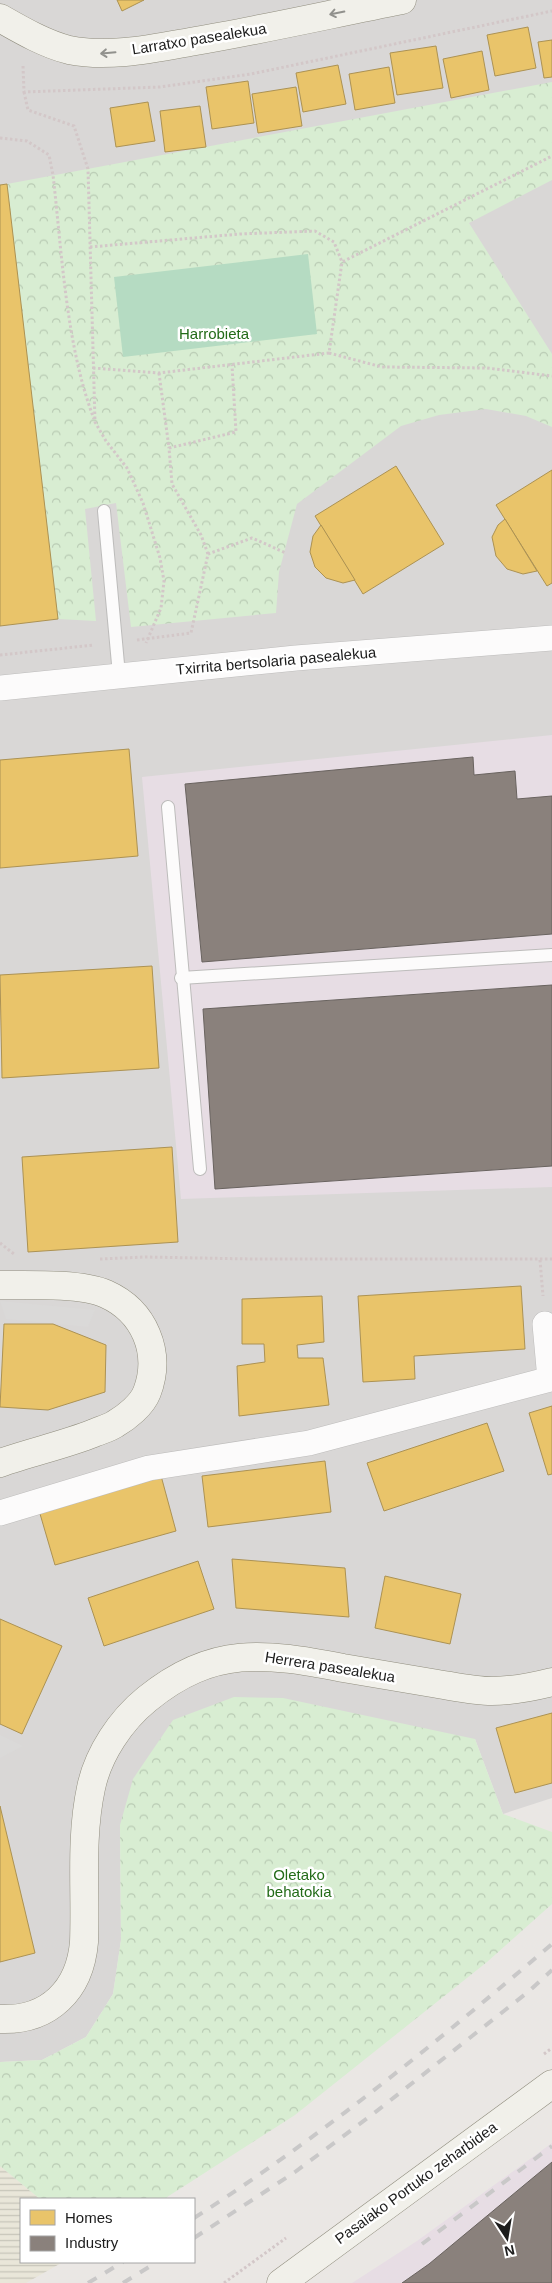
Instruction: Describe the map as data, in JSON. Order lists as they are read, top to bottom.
{
  "streets": {
    "street": [
      "Larratxo pasealekua",
      "Txirrita bertsolaria pasealekua",
      "Herrera pasealekua",
      "Pasaiako Portuko zeharbidea"
    ]
  },
  "one_way": ["Larratxo pasealekua"],
  "parks": ["Harrobieta", "Oletako behatokia"],
  "legend": ["Homes", "Industry"],
  "north": "bottom"
}
